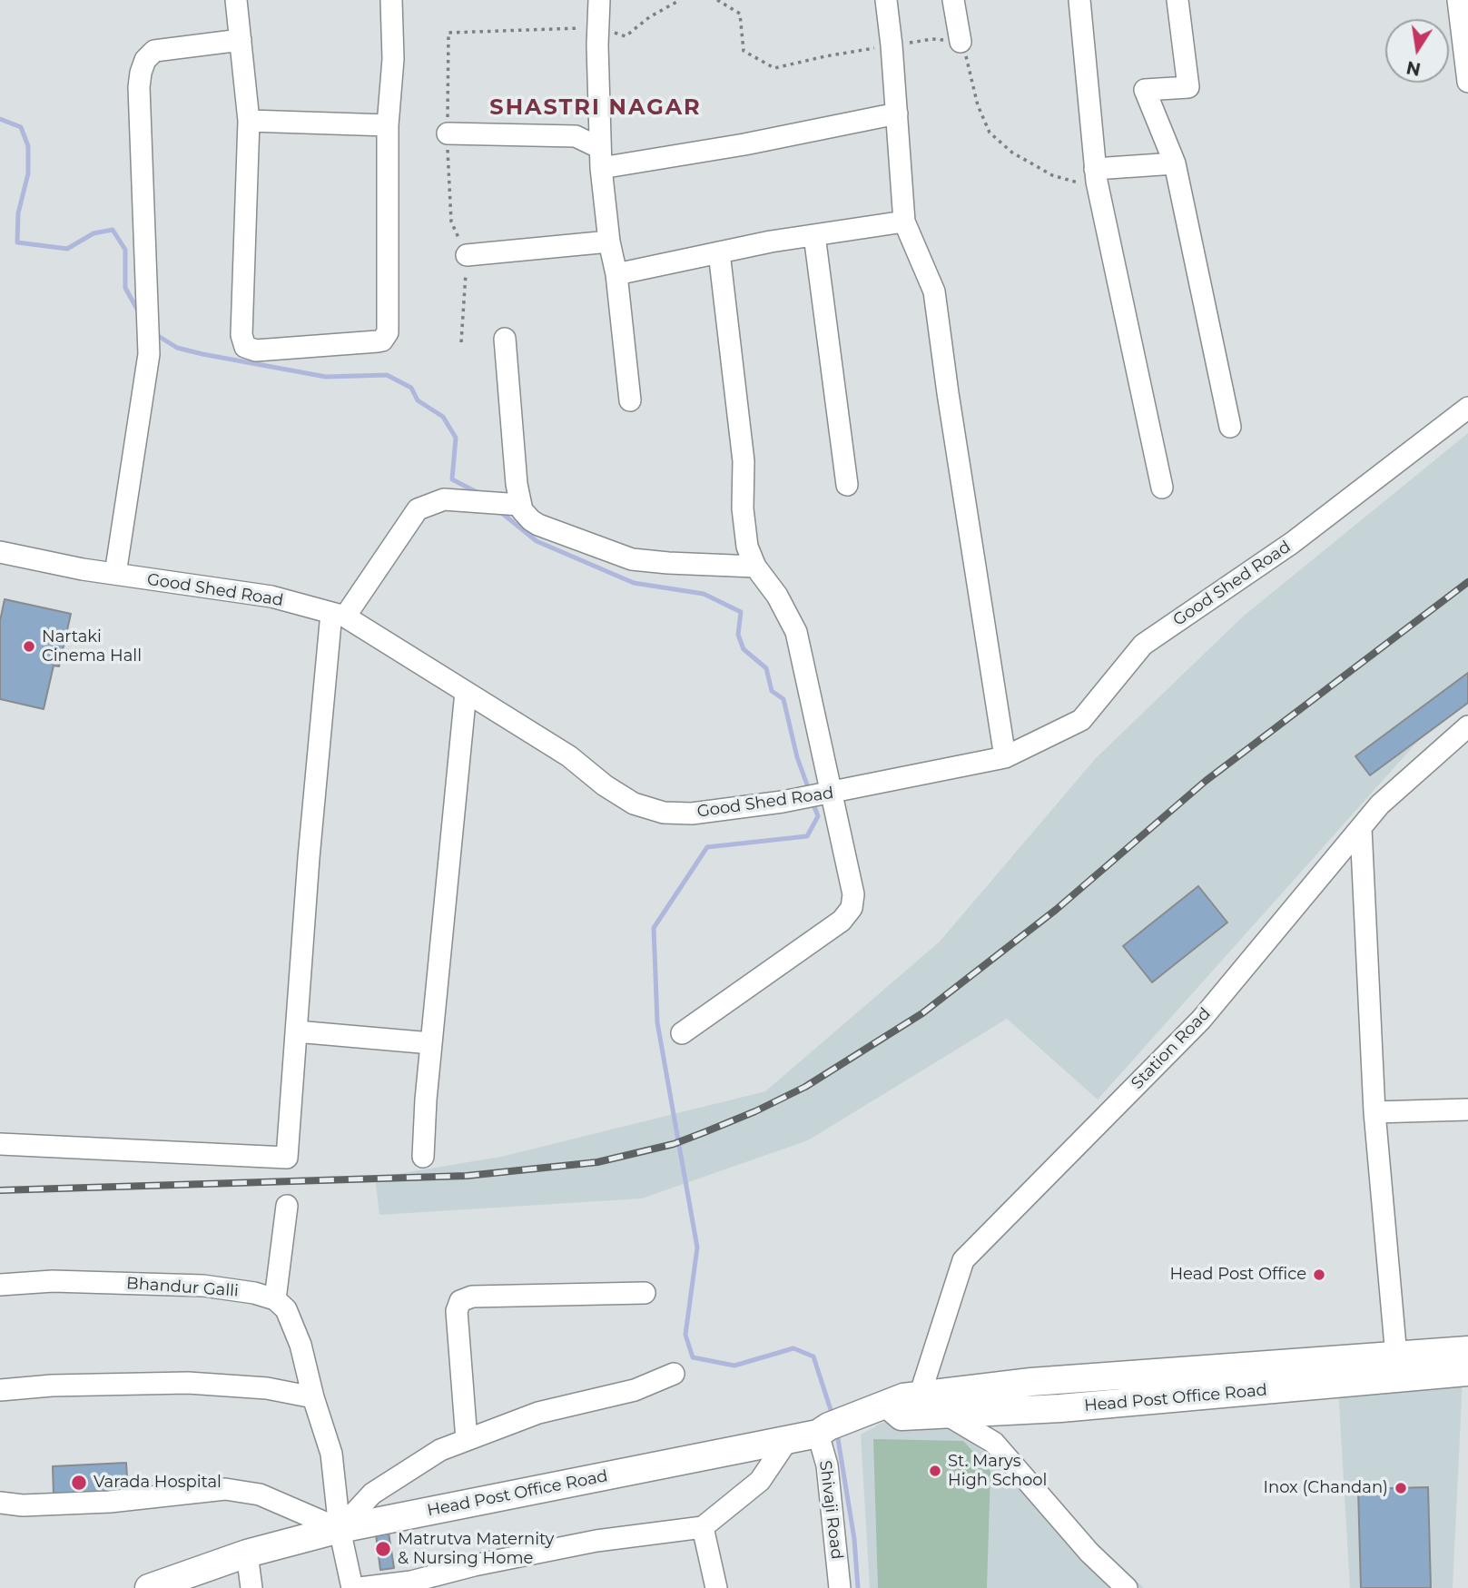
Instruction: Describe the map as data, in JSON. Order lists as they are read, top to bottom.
{
  "streets": {
    "main road": ["Head Post Office Road"],
    "street": [
      "Good Shed Road",
      "Station Road",
      "Bhandur Galli",
      "Shivaji Road"
    ]
  },
  "crossings": [
    ["Station Road", "Head Post Office Road"],
    ["Head Post Office Road", "Shivaji Road"]
  ],
  "districts": ["SHASTRI NAGAR"],
  "places": [
    "Nartaki Cinema Hall",
    "Head Post Office",
    "St. Marys High School",
    "Varada Hospital",
    "Inox (Chandan)",
    "Matrutva Maternity & Nursing Home"
  ],
  "north": "bottom"
}
